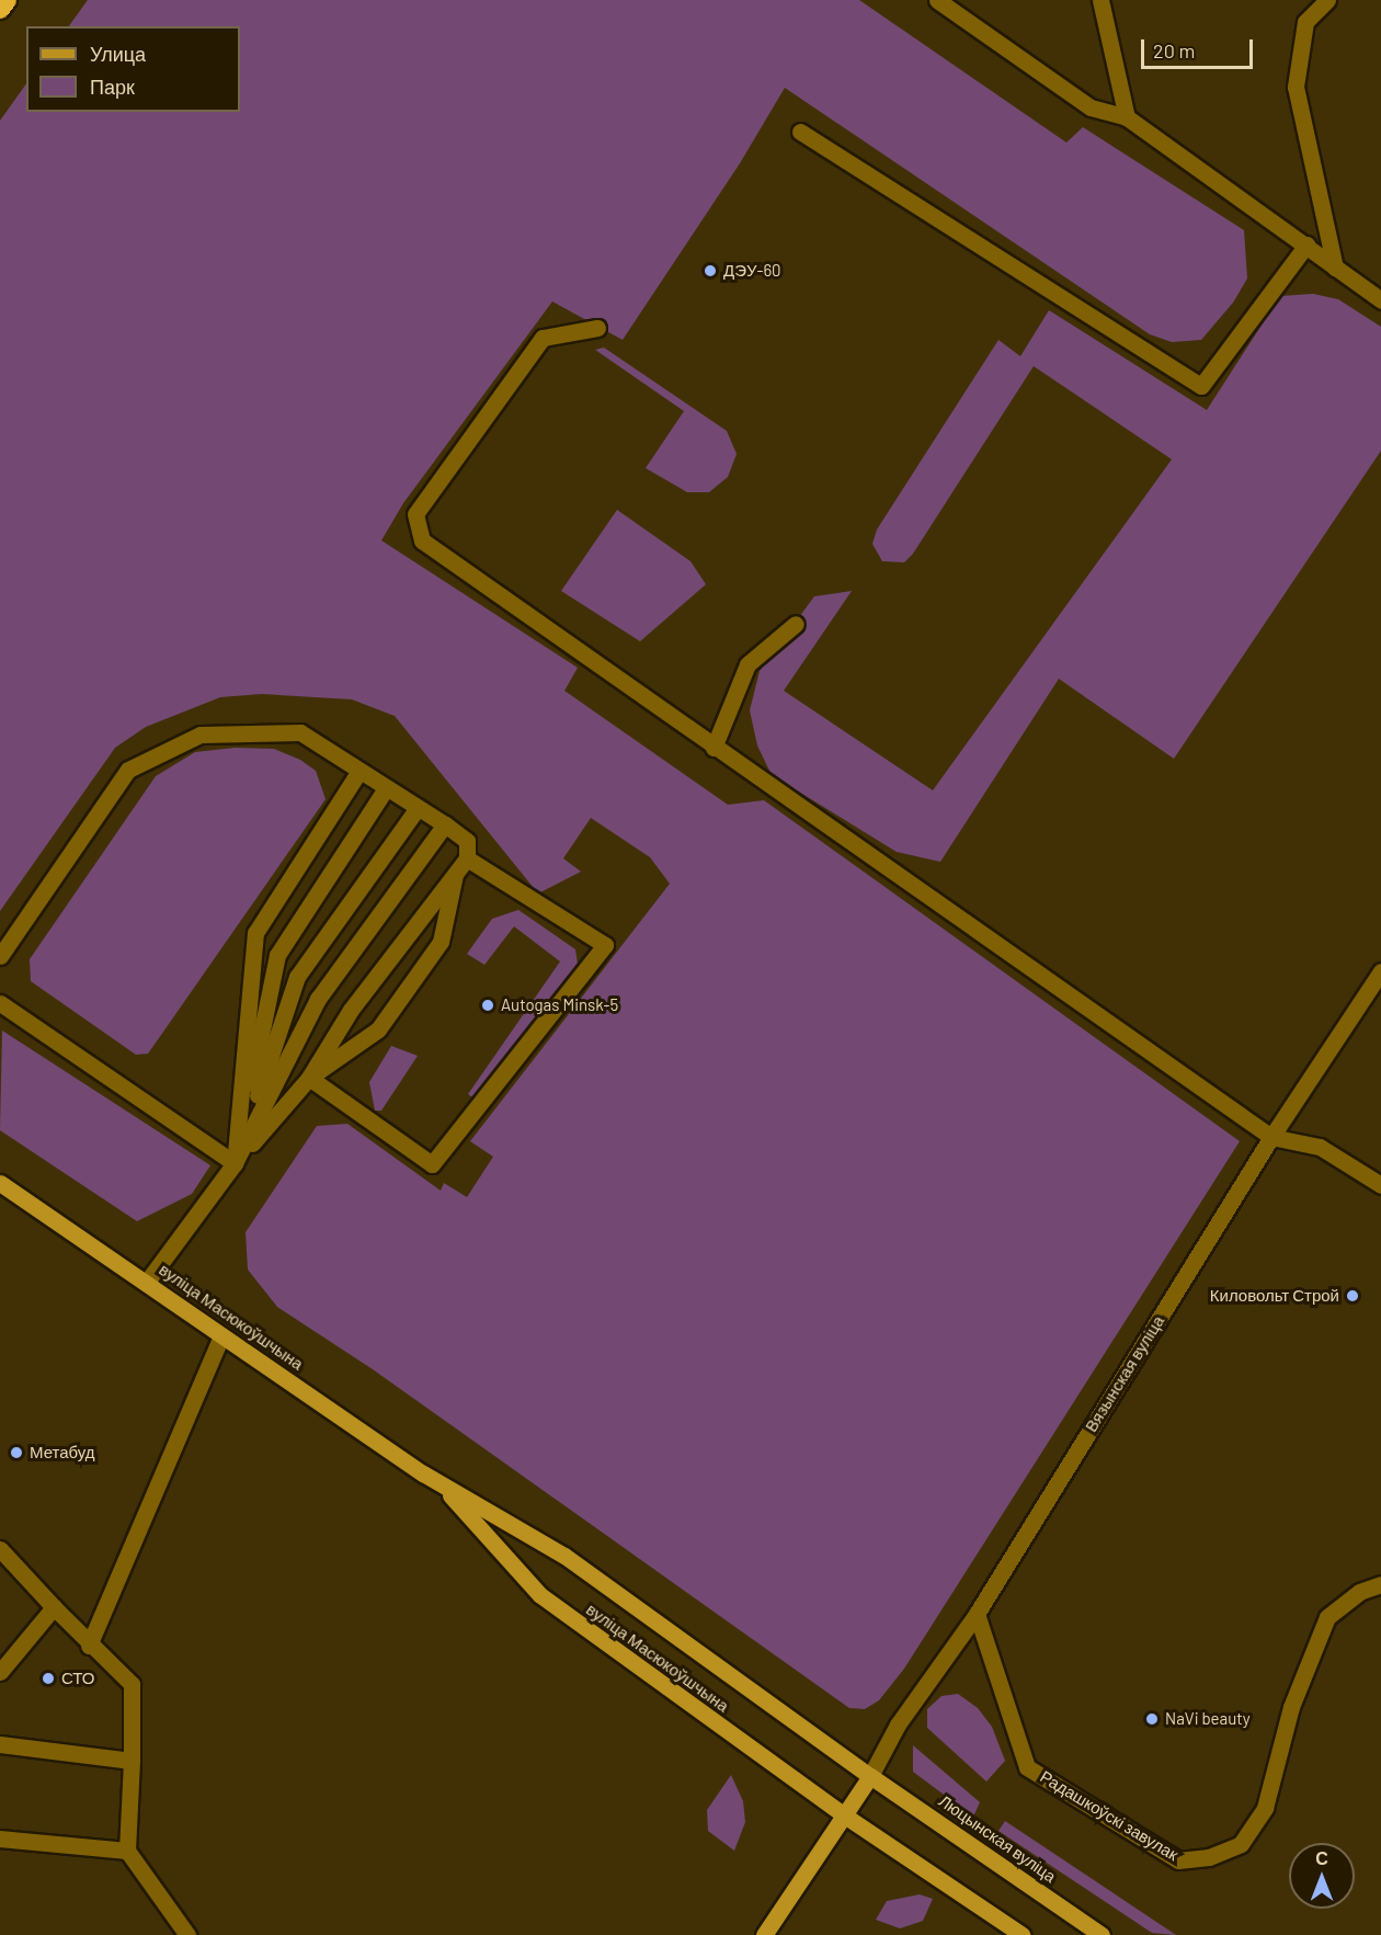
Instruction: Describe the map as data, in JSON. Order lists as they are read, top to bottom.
{
  "streets": {
    "main road": ["вуліца Масюкоўшчына", "Люцынская вуліца"],
    "street": ["Вязынская вуліца", "Радашкоўскі завулак"]
  },
  "crossings": [
    ["вуліца Масюкоўшчына", "Вязынская вуліца"],
    ["вуліца Масюкоўшчына", "Люцынская вуліца"],
    ["Вязынская вуліца", "Радашкоўскі завулак"],
    ["Вязынская вуліца", "Люцынская вуліца"]
  ],
  "places": [
    "ДЭУ-60",
    "Autogas Minsk-5",
    "Киловольт Строй",
    "Метабуд",
    "СТО",
    "NaVi beauty"
  ],
  "legend": ["Улица", "Парк"],
  "scale_bar": "20 m",
  "north": "top"
}
